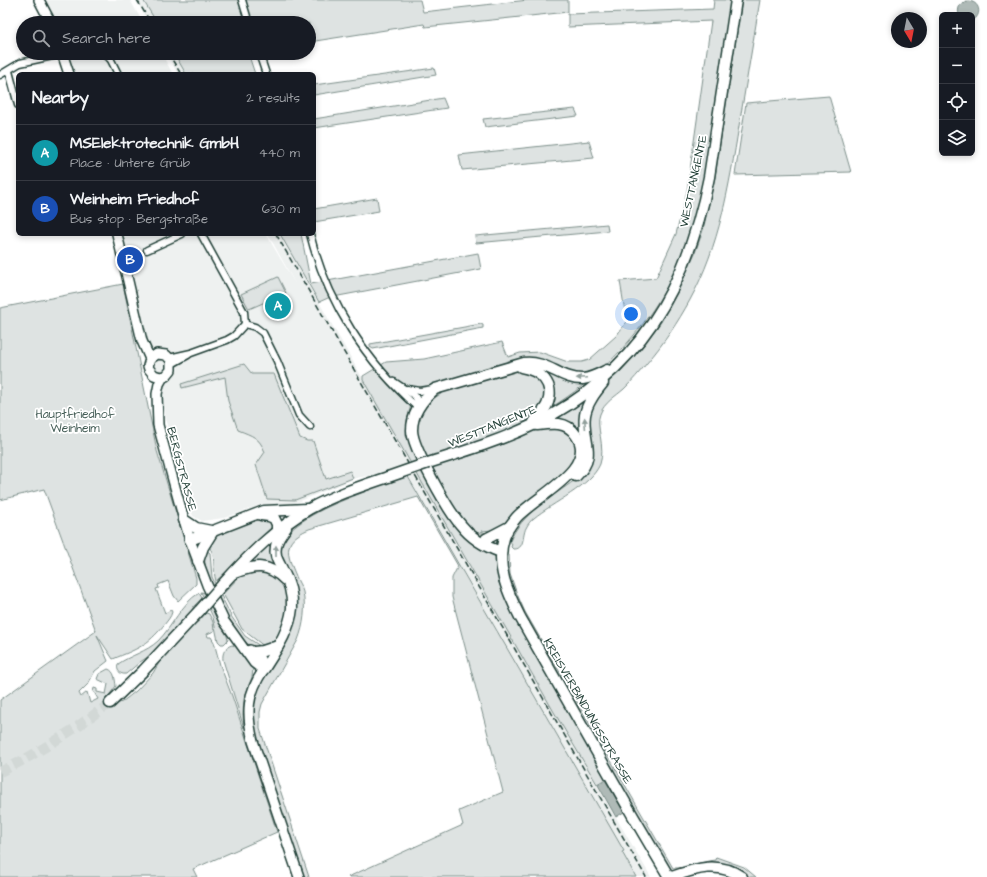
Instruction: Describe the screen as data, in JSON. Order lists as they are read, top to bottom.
{
  "streets": {
    "main road": ["WESTTANGENTE", "BERGSTRASSE", "KREISVERBINDUNGSSTRASSE"]
  },
  "parks": ["Hauptfriedhof Weinheim"],
  "north": "bottom",
  "page": {
    "map_buttons": ["+", "−"],
    "search": "Search here",
    "heading": ["Nearby", "2 results"],
    "list": [
      {
        "mark": "A",
        "name": "MSElektrotechnik GmbH",
        "note": "Place · Untere Grüb",
        "value": "440 m"
      },
      {
        "mark": "B",
        "name": "Weinheim Friedhof",
        "note": "Bus stop · Bergstraße",
        "value": "630 m"
      }
    ],
    "pins": ["B", "A"]
  }
}
